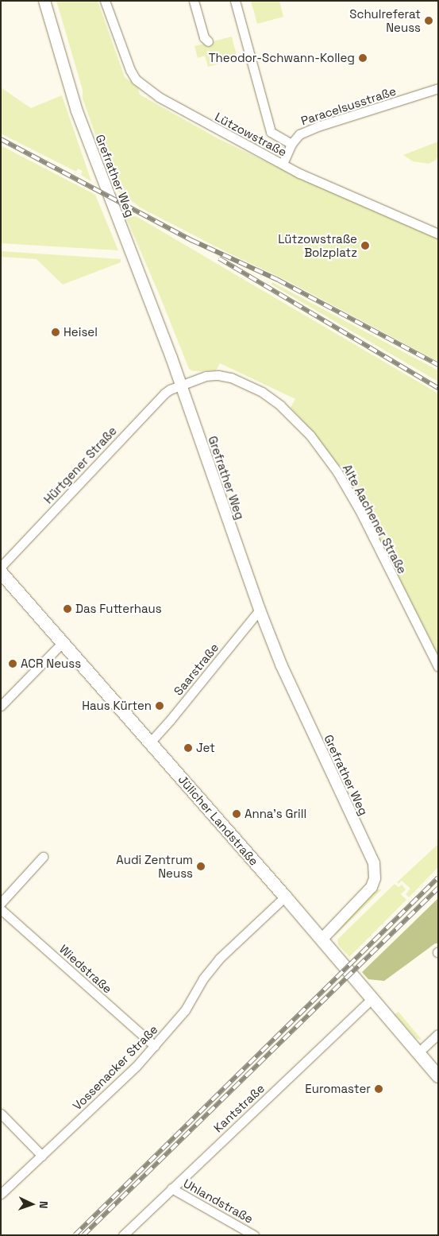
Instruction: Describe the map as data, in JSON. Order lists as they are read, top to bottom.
{
  "streets": {
    "main road": ["Jülicher Landstraße"],
    "street": [
      "Paracelsusstraße",
      "Lützowstraße",
      "Grefrather Weg",
      "Hürtgener Straße",
      "Alte Aachener Straße",
      "Saarstraße",
      "Wiedstraße",
      "Vossenacker Straße",
      "Kantstraße",
      "Uhlandstraße"
    ]
  },
  "crossings": [
    ["Paracelsusstraße", "Lützowstraße"],
    ["Grefrather Weg", "Hürtgener Straße"],
    ["Grefrather Weg", "Alte Aachener Straße"],
    ["Grefrather Weg", "Saarstraße"],
    ["Grefrather Weg", "Jülicher Landstraße"],
    ["Hürtgener Straße", "Alte Aachener Straße"],
    ["Saarstraße", "Jülicher Landstraße"],
    ["Jülicher Landstraße", "Vossenacker Straße"],
    ["Jülicher Landstraße", "Kantstraße"],
    ["Wiedstraße", "Vossenacker Straße"],
    ["Kantstraße", "Uhlandstraße"]
  ],
  "places": [
    "Schulreferat Neuss",
    "Theodor-Schwann-Kolleg",
    "Lützowstraße Bolzplatz",
    "Heisel",
    "Das Futterhaus",
    "ACR Neuss",
    "Haus Kürten",
    "Jet",
    "Anna's Grill",
    "Audi Zentrum Neuss",
    "Euromaster"
  ],
  "north": "right"
}
